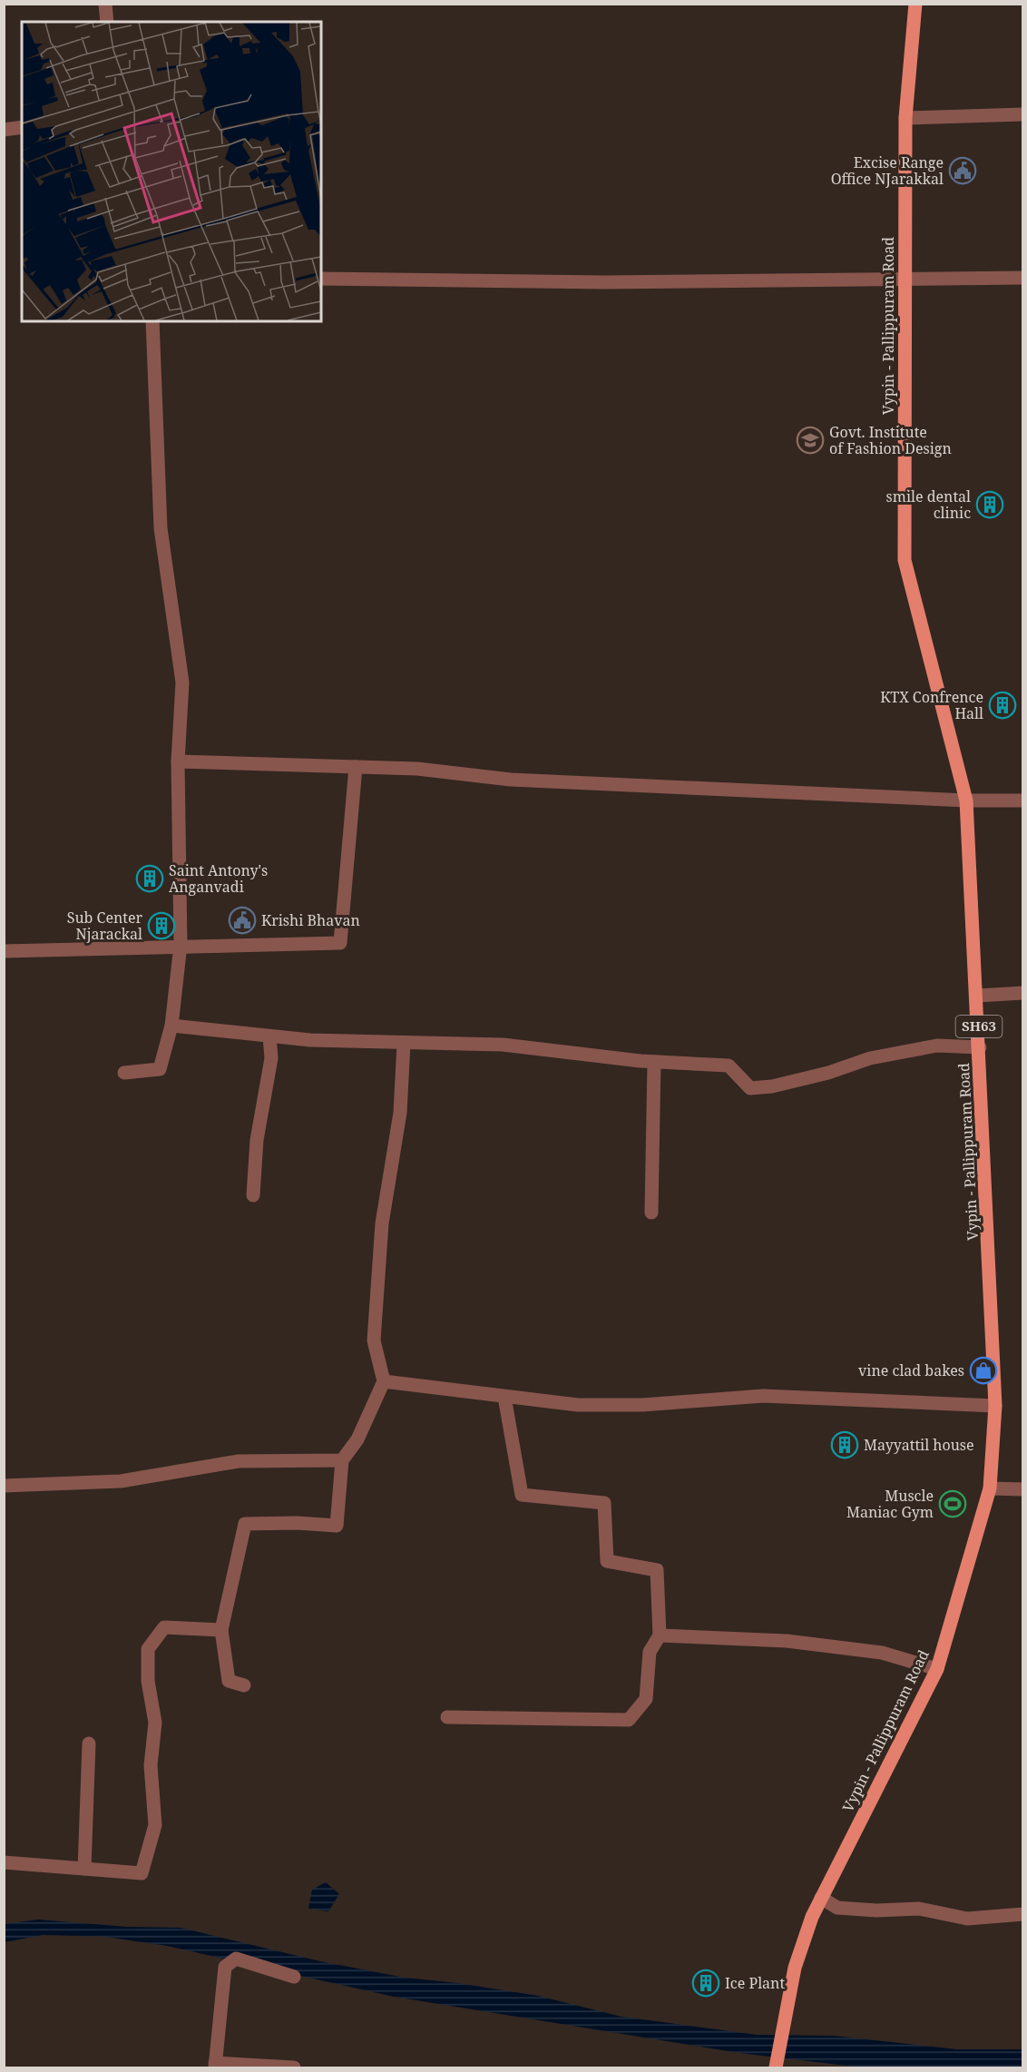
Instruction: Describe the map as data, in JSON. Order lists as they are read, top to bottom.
{
  "streets": {
    "main road": ["Vypin - Pallippuram Road", "SH63"]
  },
  "places": {
    "public building": ["Excise Range Office NJarakkal", "Krishi Bhavan"],
    "school or university": ["Govt. Institute of Fashion Design"],
    "building": [
      "smile dental clinic",
      "KTX Confrence Hall",
      "Saint Antony's Anganvadi",
      "Sub Center Njarackal",
      "Mayyattil house",
      "Ice Plant"
    ],
    "shop": ["vine clad bakes"],
    "sports": ["Muscle Maniac Gym"]
  }
}
